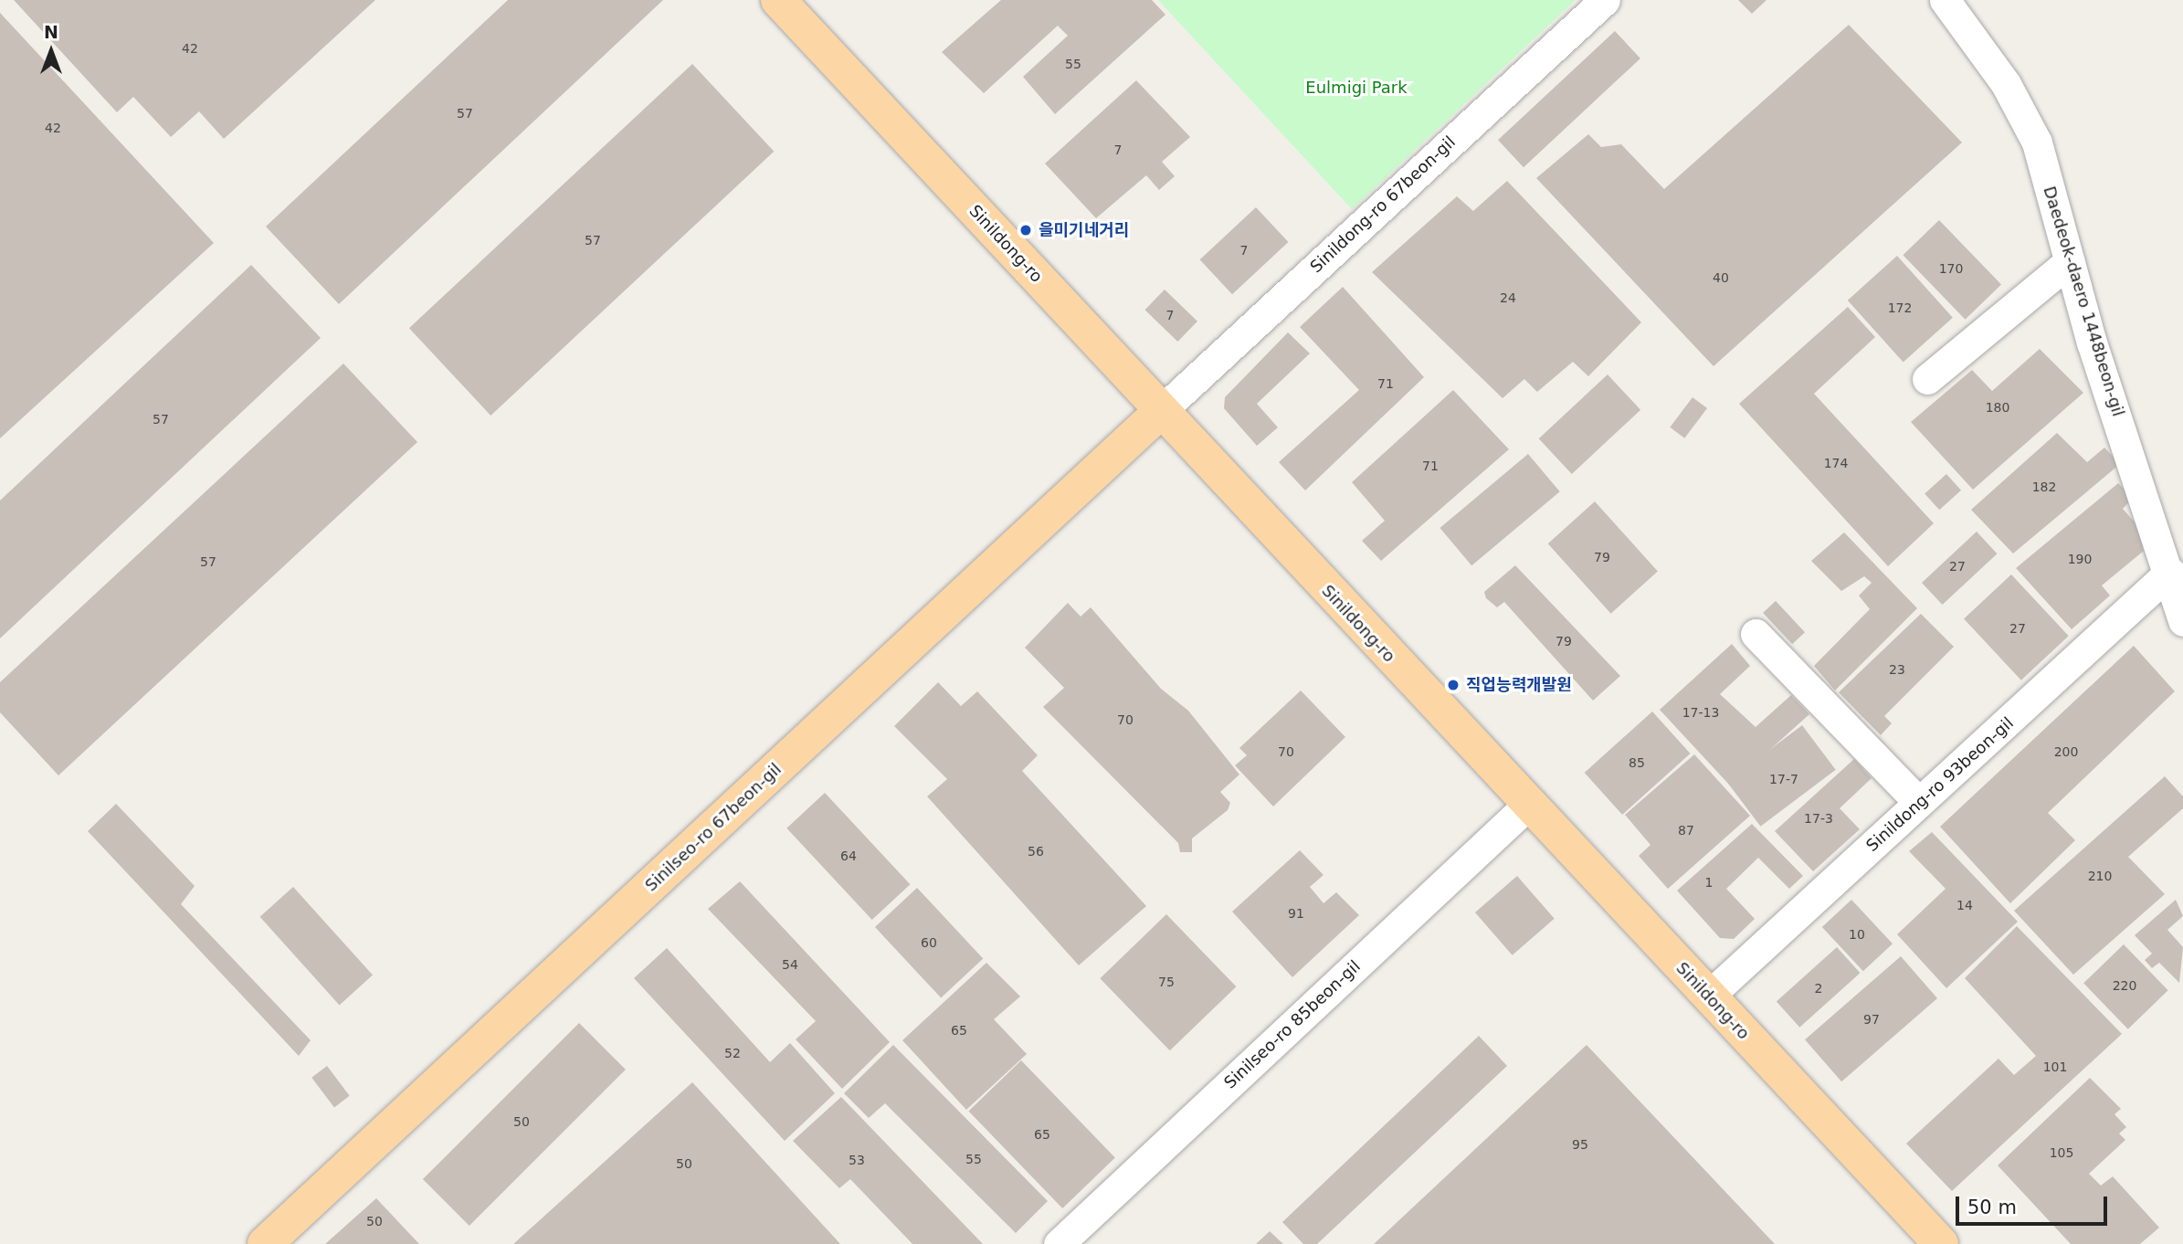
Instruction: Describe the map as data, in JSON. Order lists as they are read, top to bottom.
{
  "streets": {
    "main road": ["Sinildong-ro", "Sinilseo-ro 67beon-gil"],
    "street": [
      "Sinildong-ro 67beon-gil",
      "Daedeok-daero 1448beon-gil",
      "Sinildong-ro 93beon-gil",
      "Sinilseo-ro 85beon-gil"
    ]
  },
  "crossings": [
    ["Sinildong-ro 67beon-gil", "Sinildong-ro"],
    ["Sinildong-ro 67beon-gil", "Sinilseo-ro 67beon-gil"],
    ["Sinildong-ro", "Sinildong-ro 93beon-gil"],
    ["Sinildong-ro", "Sinilseo-ro 67beon-gil"],
    ["Sinildong-ro", "Sinilseo-ro 85beon-gil"],
    ["Daedeok-daero 1448beon-gil", "Sinildong-ro 93beon-gil"]
  ],
  "parks": ["Eulmigi Park"],
  "places": ["을미기네거리", "직업능력개발원"],
  "house_numbers": [
    "42",
    "55",
    "57",
    "42",
    "7",
    "57",
    "7",
    "170",
    "40",
    "24",
    "172",
    "7",
    "71",
    "180",
    "57",
    "174",
    "71",
    "182",
    "79",
    "190",
    "57",
    "27",
    "27",
    "79",
    "23",
    "17-13",
    "70",
    "70",
    "200",
    "85",
    "17-7",
    "17-3",
    "87",
    "56",
    "64",
    "210",
    "1",
    "14",
    "91",
    "10",
    "60",
    "54",
    "75",
    "220",
    "2",
    "97",
    "65",
    "52",
    "101",
    "50",
    "65",
    "95",
    "105",
    "55",
    "53",
    "50",
    "50"
  ],
  "scale_bar": "50 m",
  "north": "top"
}
